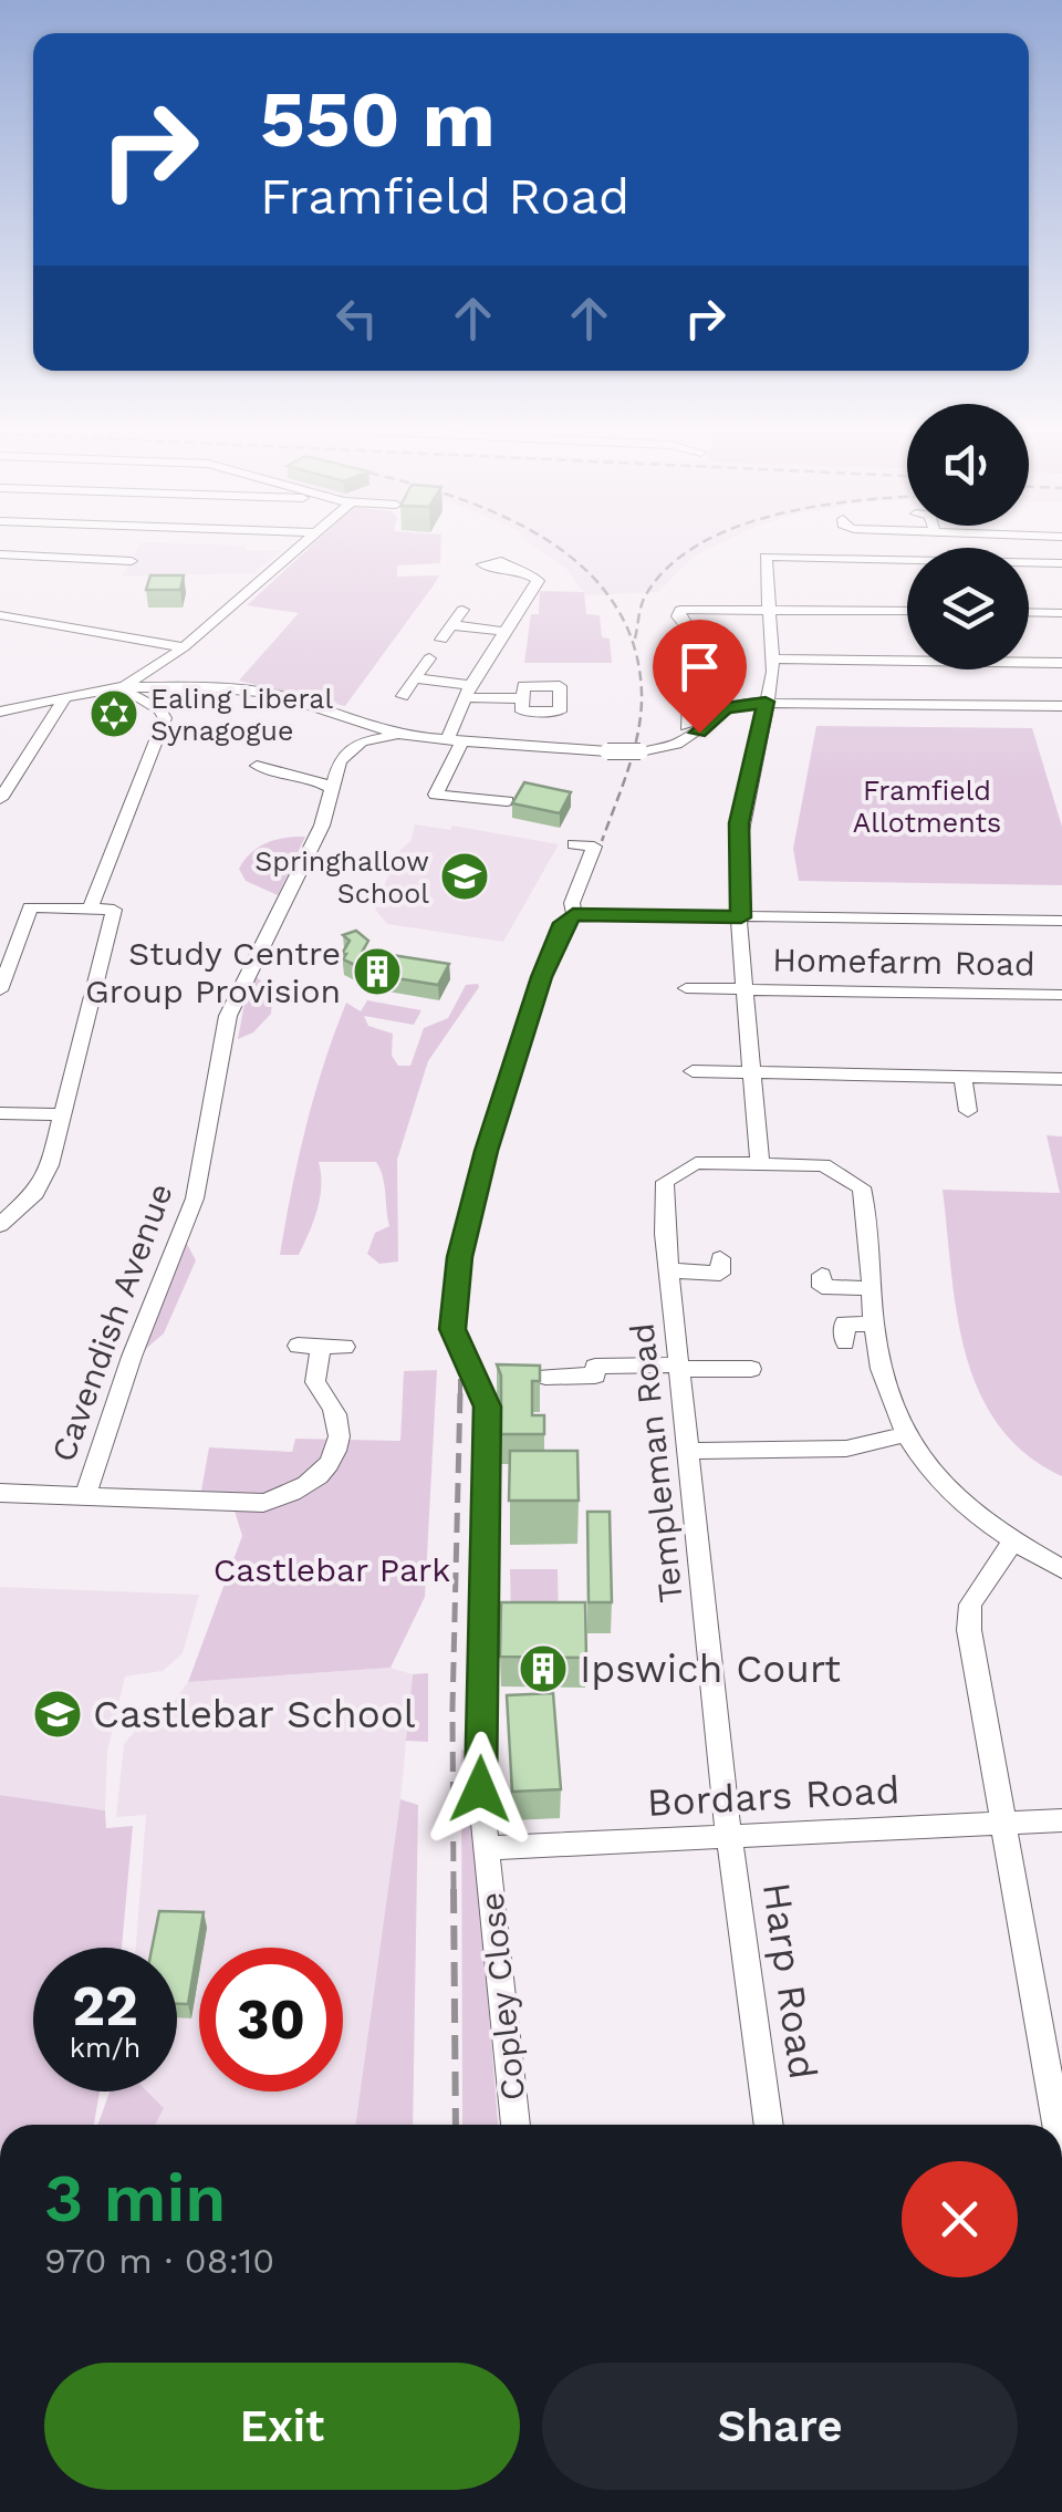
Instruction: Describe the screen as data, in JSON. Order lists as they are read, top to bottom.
{
  "streets": {
    "street": [
      "Homefarm Road",
      "Cavendish Avenue",
      "Templeman Road",
      "Bordars Road",
      "Harp Road",
      "Copley Close"
    ]
  },
  "crossings": [
    ["Templeman Road", "Bordars Road"],
    ["Templeman Road", "Harp Road"],
    ["Bordars Road", "Harp Road"],
    ["Bordars Road", "Copley Close"]
  ],
  "parks": ["Framfield Allotments", "Castlebar Park"],
  "places": {
    "synagogue": ["Ealing Liberal Synagogue"],
    "school or university": ["Springhallow School", "Castlebar School"],
    "building": ["Study Centre Group Provision", "Ipswich Court"]
  },
  "page": {
    "turn": ["550 m", "Framfield Road"],
    "speed": "22 km/h",
    "limit": "30",
    "heading": ["3 min", "970 m · 08:10"],
    "buttons": ["Exit", "Share"]
  }
}
